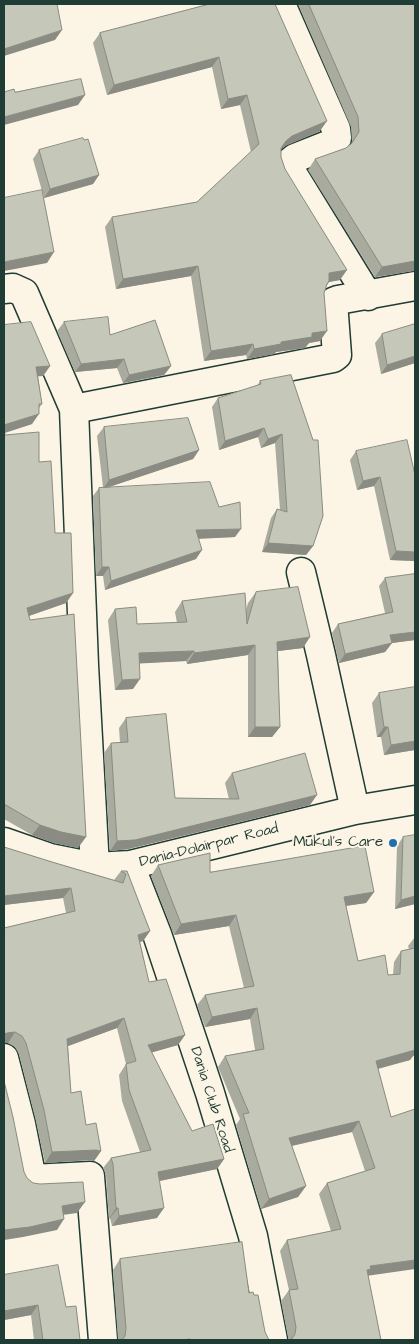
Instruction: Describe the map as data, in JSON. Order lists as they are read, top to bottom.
{
  "streets": {
    "street": ["Dania-Dolairpar Road", "Dania Club Road"]
  },
  "crossings": [
    ["Dania-Dolairpar Road", "Dania Club Road"]
  ],
  "places": ["Mukul's Care"]
}
